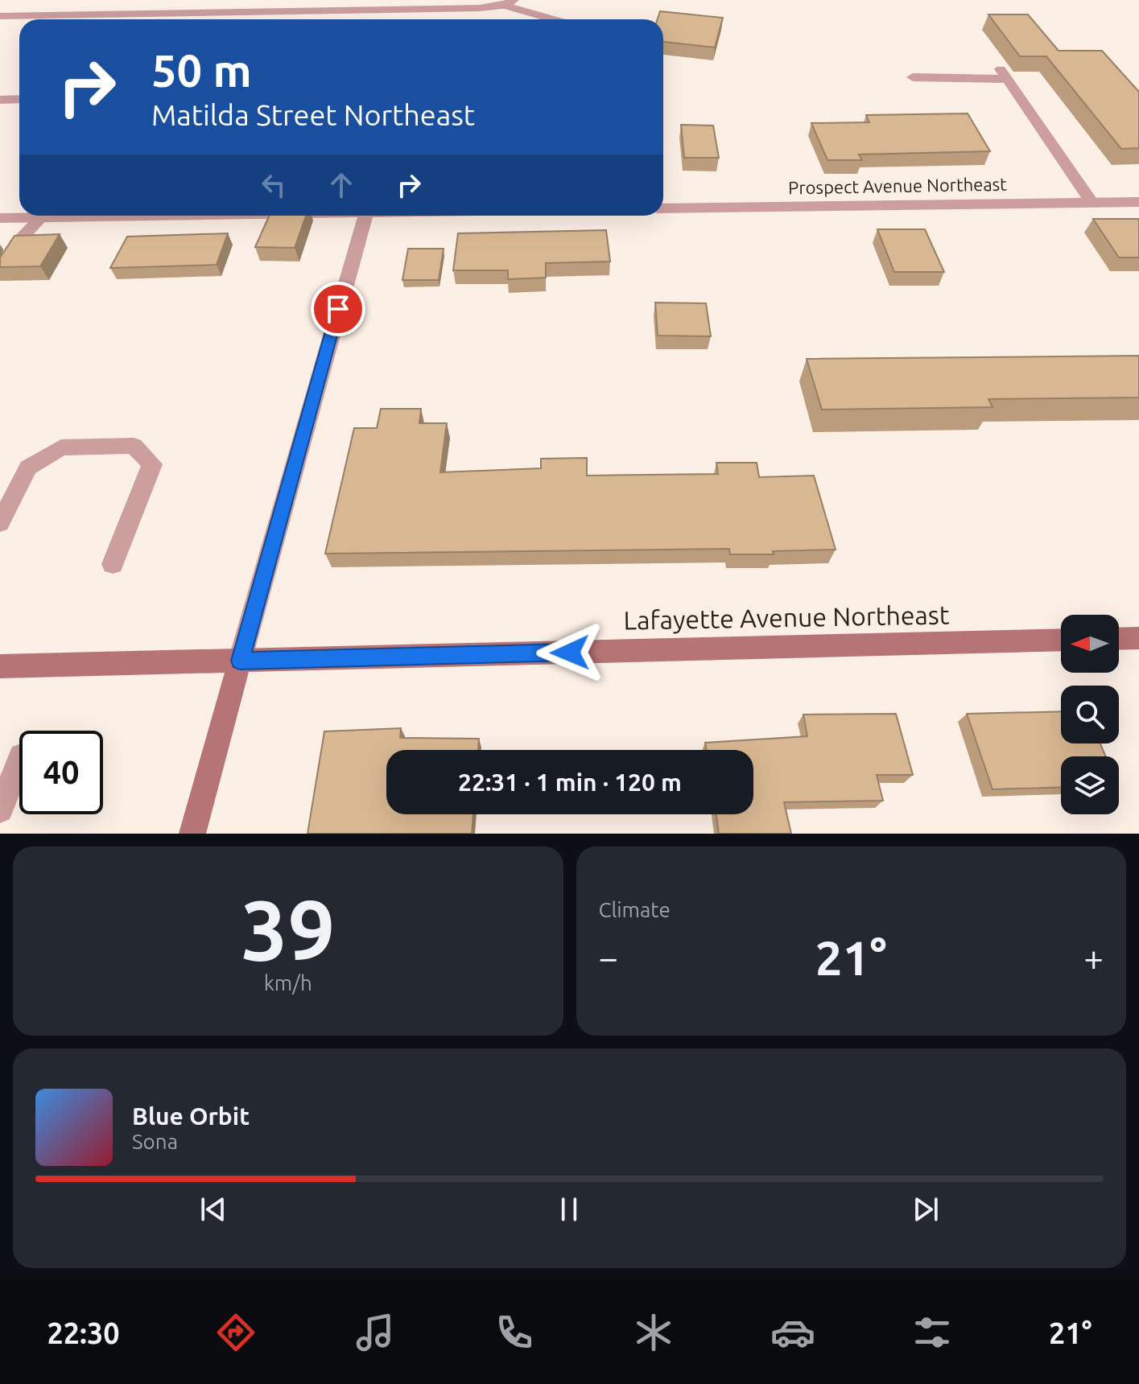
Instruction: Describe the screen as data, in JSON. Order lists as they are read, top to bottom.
{
  "streets": {
    "street": ["Prospect Avenue Northeast", "Lafayette Avenue Northeast"]
  },
  "north": "left",
  "page": {
    "turn": ["50 m", "Matilda Street Northeast"],
    "limit": "40",
    "trip": "22:31 · 1 min · 120 m",
    "tile": [
      ["39", "km/h"],
      "Climate"
    ],
    "heat": ["−", "21°", "+"],
    "song": ["Blue Orbit", "Sona"],
    "tabs": ["22:30", "21°"]
  }
}
